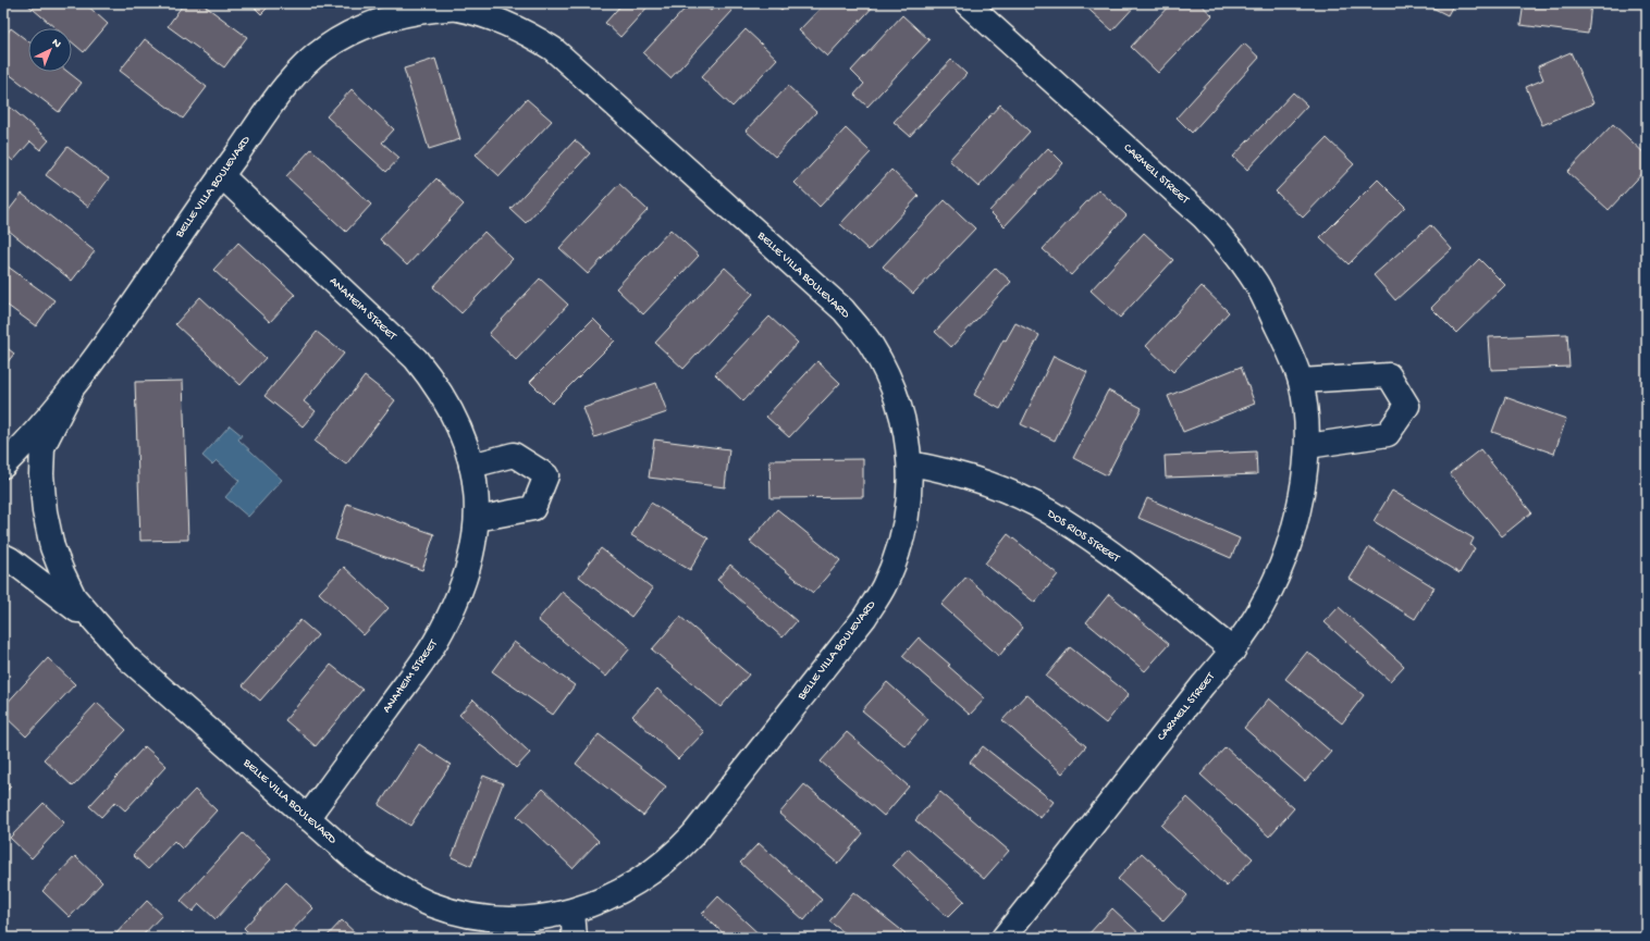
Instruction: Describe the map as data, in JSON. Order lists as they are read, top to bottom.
{
  "streets": {
    "street": [
      "CARMELL STREET",
      "BELLE VILLA BOULEVARD",
      "ANAHEIM STREET",
      "DOS RIOS STREET"
    ]
  },
  "crossings": [
    ["CARMELL STREET", "DOS RIOS STREET"],
    ["BELLE VILLA BOULEVARD", "ANAHEIM STREET"],
    ["BELLE VILLA BOULEVARD", "DOS RIOS STREET"]
  ],
  "north": "top right"
}
